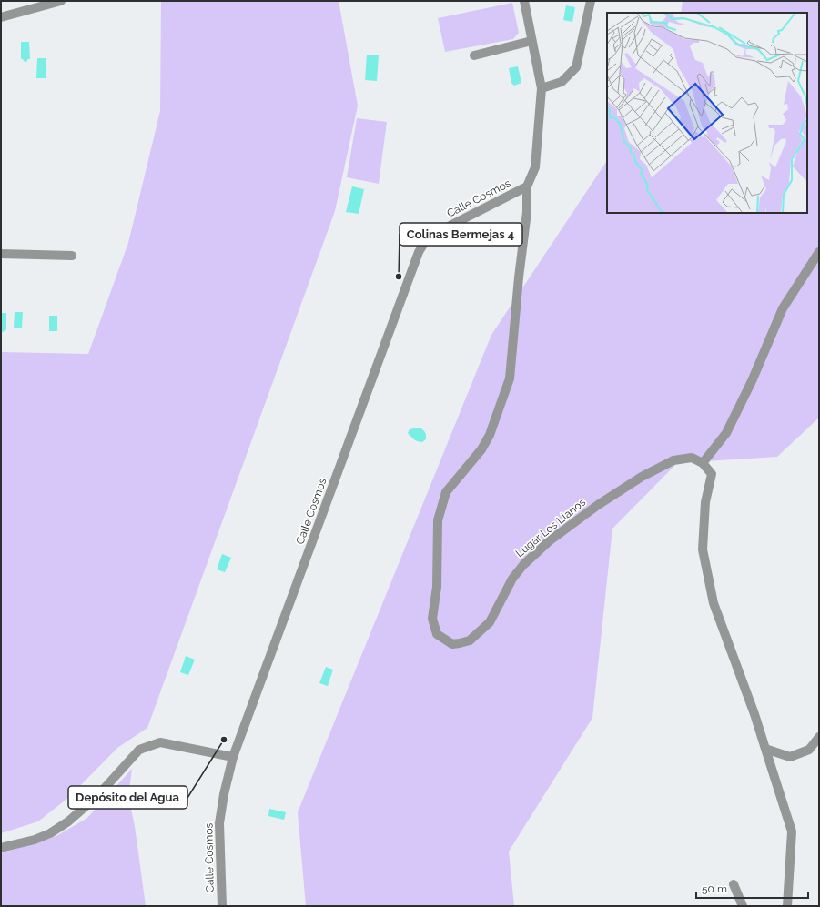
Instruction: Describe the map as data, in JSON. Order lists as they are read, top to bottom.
{
  "streets": {
    "street": ["Calle Cosmos", "Lugar Los Llanos"]
  },
  "crossings": [
    ["Calle Cosmos", "Lugar Los Llanos"]
  ],
  "places": ["Colinas Bermejas 4", "Depósito del Agua"],
  "scale_bar": "50 m"
}
